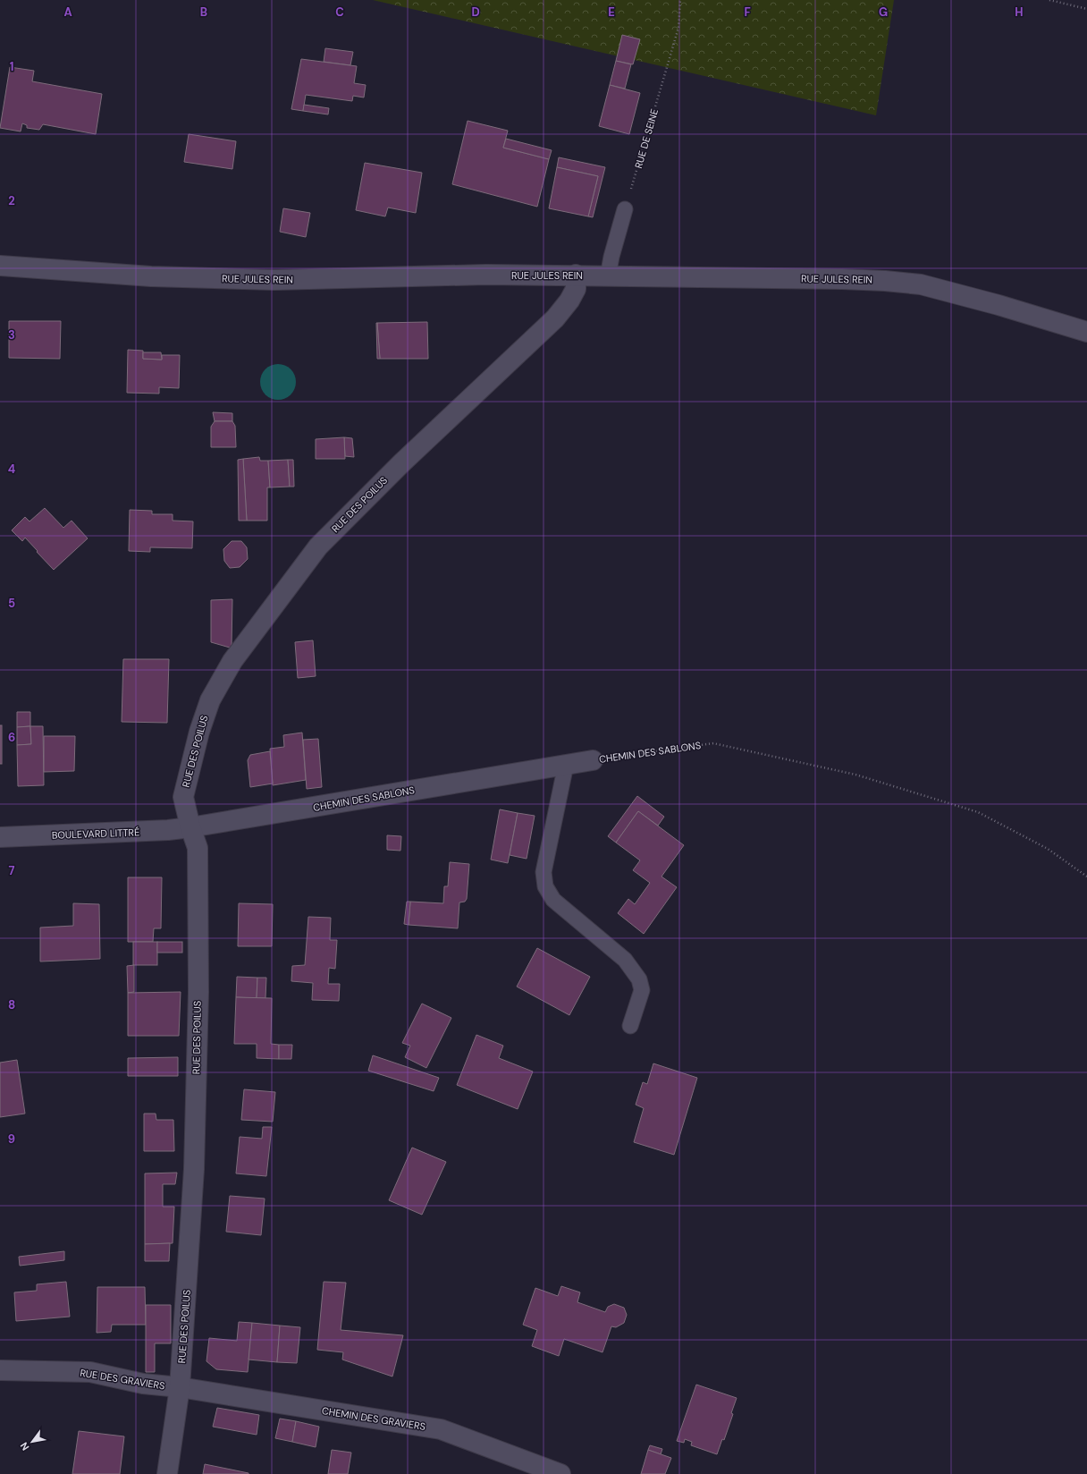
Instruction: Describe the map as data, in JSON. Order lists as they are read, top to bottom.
{
  "streets": {
    "street": [
      "RUE JULES REIN",
      "RUE DES POILUS",
      "CHEMIN DES SABLONS",
      "BOULEVARD LITTRÉ",
      "RUE DES GRAVIERS",
      "CHEMIN DES GRAVIERS"
    ],
    "path": ["RUE DE SEINE"]
  },
  "crossings": [
    ["RUE JULES REIN", "RUE DES POILUS"],
    ["RUE DES POILUS", "CHEMIN DES SABLONS"],
    ["RUE DES POILUS", "BOULEVARD LITTRÉ"],
    ["RUE DES POILUS", "RUE DES GRAVIERS"],
    ["RUE DES POILUS", "CHEMIN DES GRAVIERS"],
    ["CHEMIN DES SABLONS", "BOULEVARD LITTRÉ"],
    ["RUE DES GRAVIERS", "CHEMIN DES GRAVIERS"]
  ],
  "north": "bottom left",
  "grid": {
    "columns": [
      "A",
      "B",
      "C",
      "D",
      "E",
      "F",
      "G",
      "H"
    ],
    "rows": [
      "1",
      "2",
      "3",
      "4",
      "5",
      "6",
      "7",
      "8",
      "9"
    ]
  }
}
